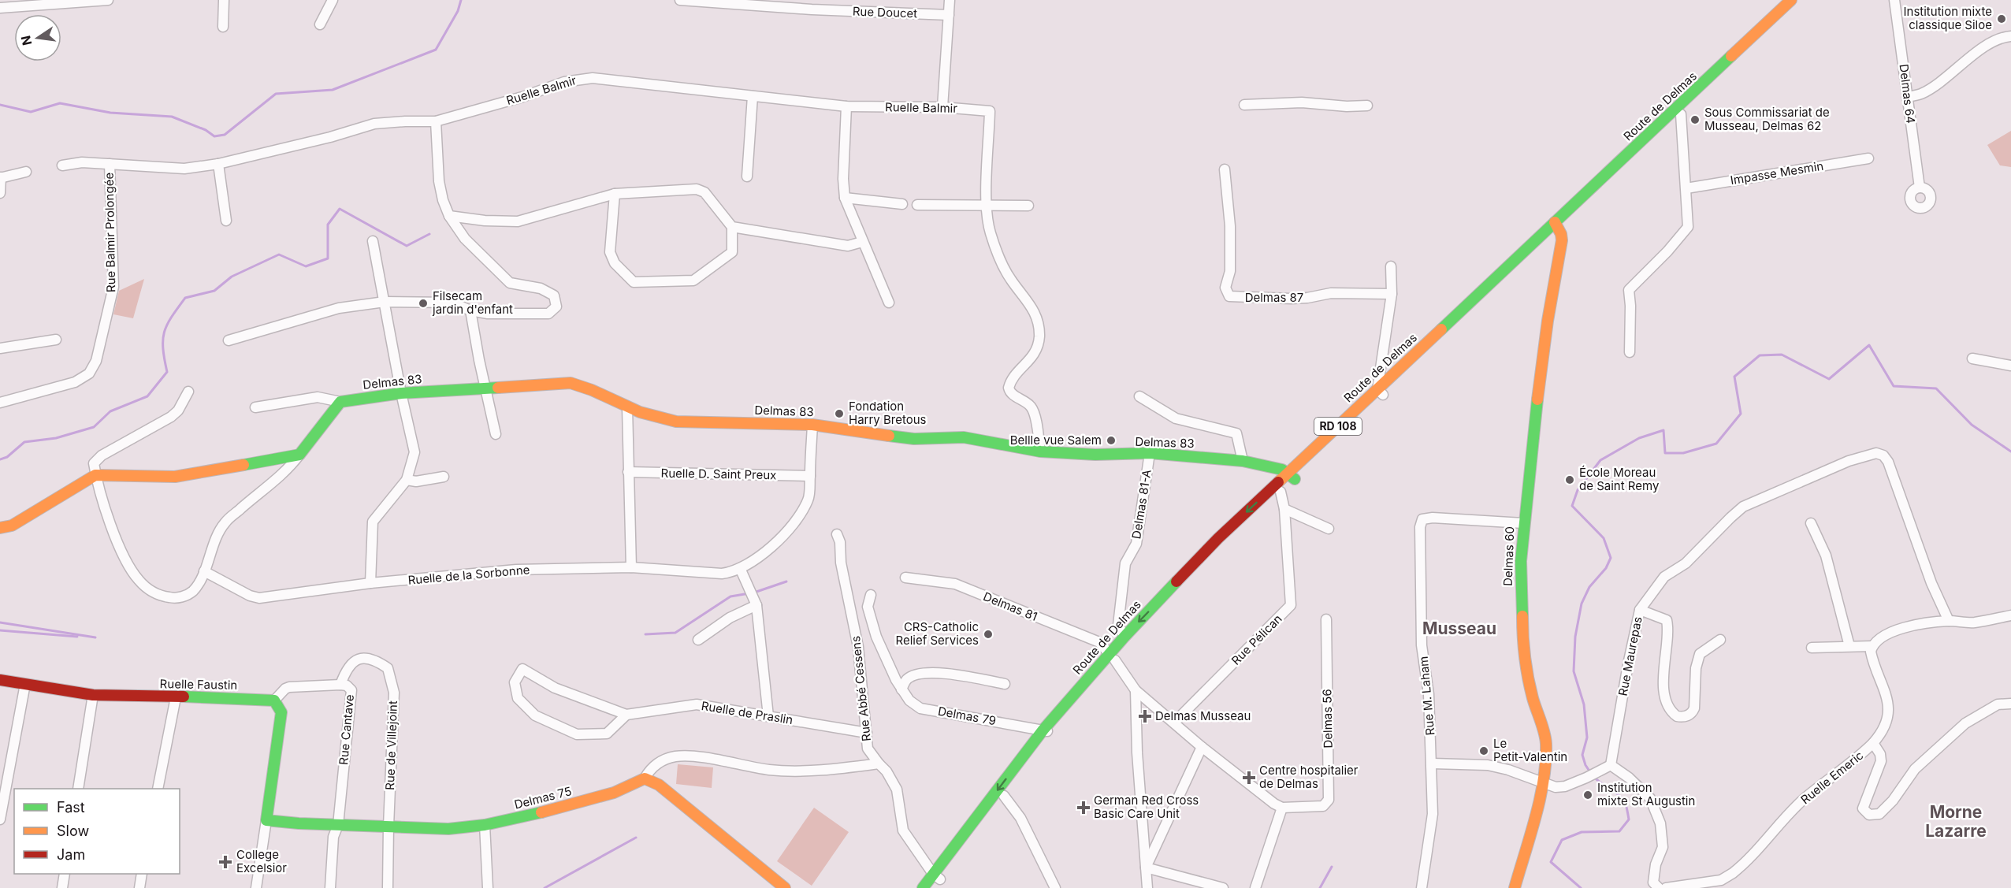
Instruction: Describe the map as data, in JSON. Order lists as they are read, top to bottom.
{
  "streets": {
    "street": [
      "Rue Doucet",
      "Ruelle Balmir",
      "Delmas 64",
      "Route de Delmas",
      "Impasse Mesmin",
      "Rue Balmir Prolongée",
      "Delmas 87",
      "Delmas 83",
      "RD 108",
      "Ruelle D. Saint Preux",
      "Delmas 81-A",
      "Delmas 60",
      "Ruelle de la Sorbonne",
      "Delmas 81",
      "Rue Pélican",
      "Rue Maurepas",
      "Ruelle Faustin",
      "Rue Abbé Cessens",
      "Rue M. Laham",
      "Ruelle de Praslin",
      "Delmas 79",
      "Delmas 56",
      "Rue Cantave",
      "Rue de Villejoint",
      "Ruelle Emeric",
      "Delmas 75"
    ]
  },
  "crossings": [
    ["Ruelle Balmir", "Rue Balmir Prolongée"],
    ["Route de Delmas", "Delmas 83"],
    ["Route de Delmas", "Delmas 81-A"],
    ["Route de Delmas", "Delmas 60"],
    ["Route de Delmas", "Delmas 81"],
    ["Route de Delmas", "Rue Pélican"],
    ["Route de Delmas", "Rue Abbé Cessens"],
    ["Route de Delmas", "Delmas 79"],
    ["Delmas 83", "Delmas 81-A"],
    ["Delmas 60", "Rue M. Laham"],
    ["Ruelle Faustin", "Rue Cantave"],
    ["Rue Abbé Cessens", "Ruelle de Praslin"],
    ["Rue Cantave", "Rue de Villejoint"],
    ["Rue Cantave", "Delmas 75"],
    ["Rue de Villejoint", "Delmas 75"]
  ],
  "districts": ["Musseau", "Morne Lazarre"],
  "places": {
    "other": [
      "Institution mixte classique Siloe",
      "Sous Commissariat de Musseau, Delmas 62",
      "Filsecam jardin d'enfant",
      "Fondation Harry Bretous",
      "Bellle vue Salem",
      "École Moreau de Saint Remy",
      "CRS-Catholic Relief Services",
      "Le Petit-Valentin",
      "Institution mixte St Augustin"
    ],
    "health": [
      "Delmas Musseau",
      "Centre hospitalier de Delmas",
      "German Red Cross Basic Care Unit",
      "College Excelsior"
    ]
  },
  "legend": ["Fast", "Slow", "Jam"],
  "north": "left"
}
